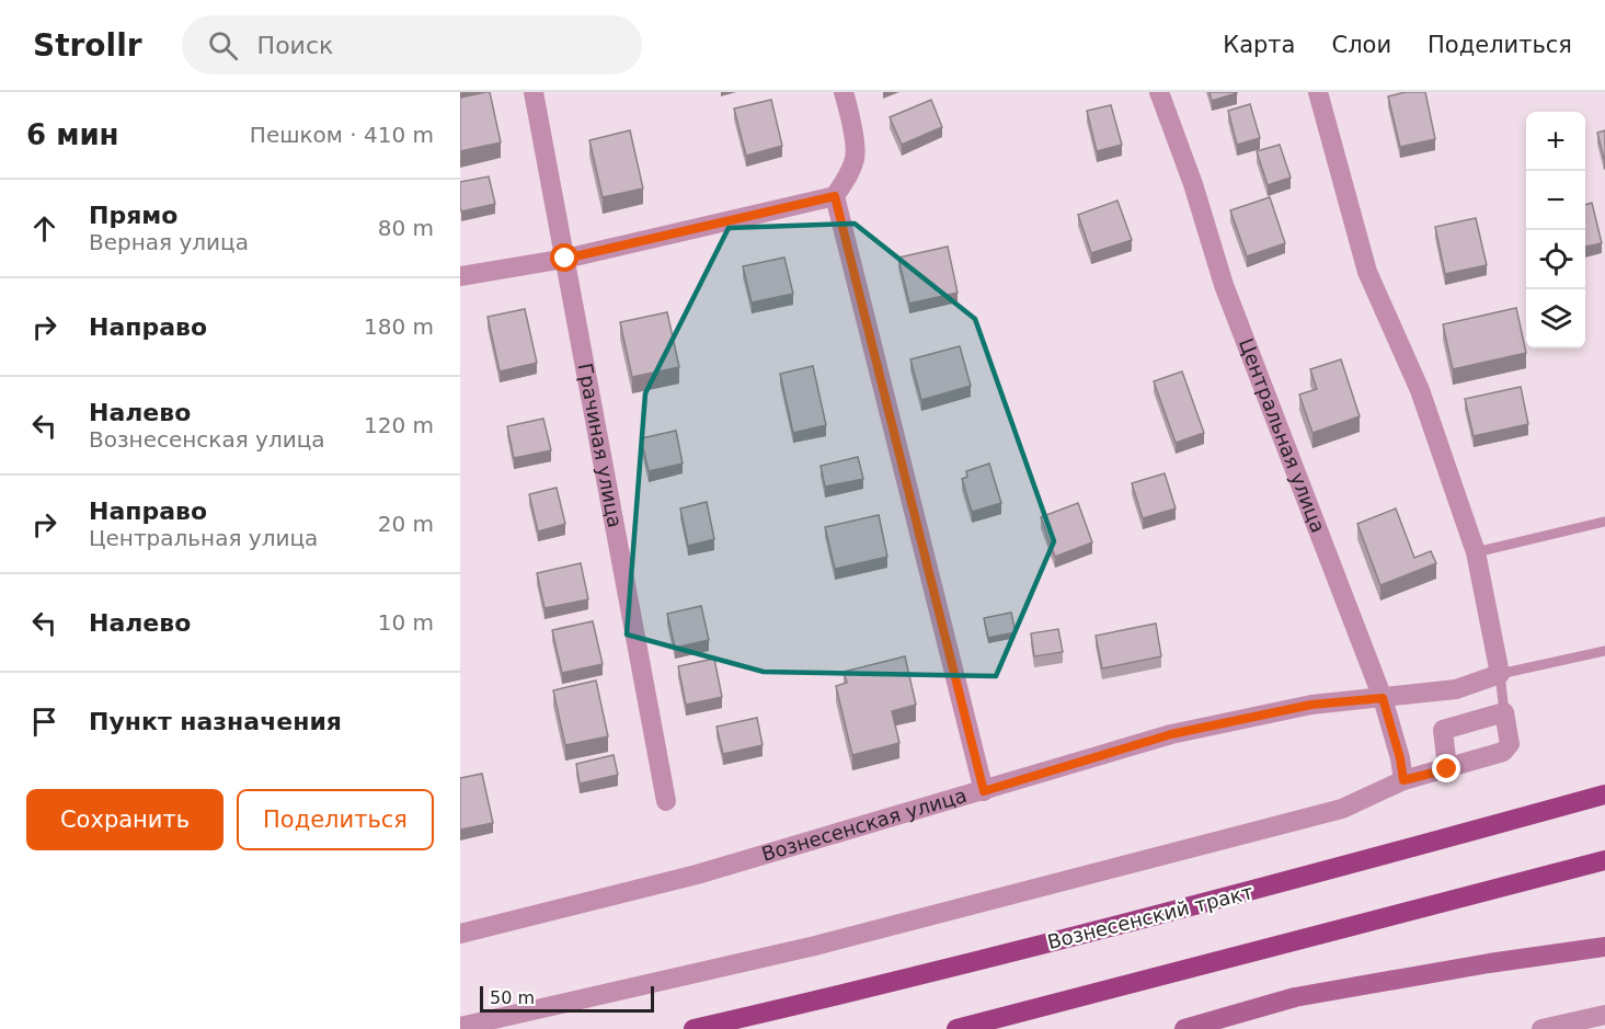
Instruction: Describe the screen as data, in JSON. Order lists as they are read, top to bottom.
{
  "streets": {
    "main road": ["Вознесенский тракт"],
    "street": ["Центральная улица", "Грачиная улица", "Вознесенская улица"]
  },
  "crossings": [
    ["Центральная улица", "Вознесенская улица"]
  ],
  "scale_bar": "50 m",
  "page": {
    "header": "Strollr",
    "search": "Поиск",
    "nav": ["Карта", "Слои", "Поделиться"],
    "heading": ["6 мин", "Пешком · 410 m"],
    "map_buttons": ["+", "−"],
    "list": [
      ["Прямо", "Верная улица", "80 m"],
      ["Направо", "180 m"],
      ["Налево", "Вознесенская улица", "120 m"],
      ["Направо", "Центральная улица", "20 m"],
      ["Налево", "10 m"],
      "Пункт назначения"
    ],
    "buttons": ["Сохранить", "Поделиться"],
    "scale": "50 m"
  }
}
